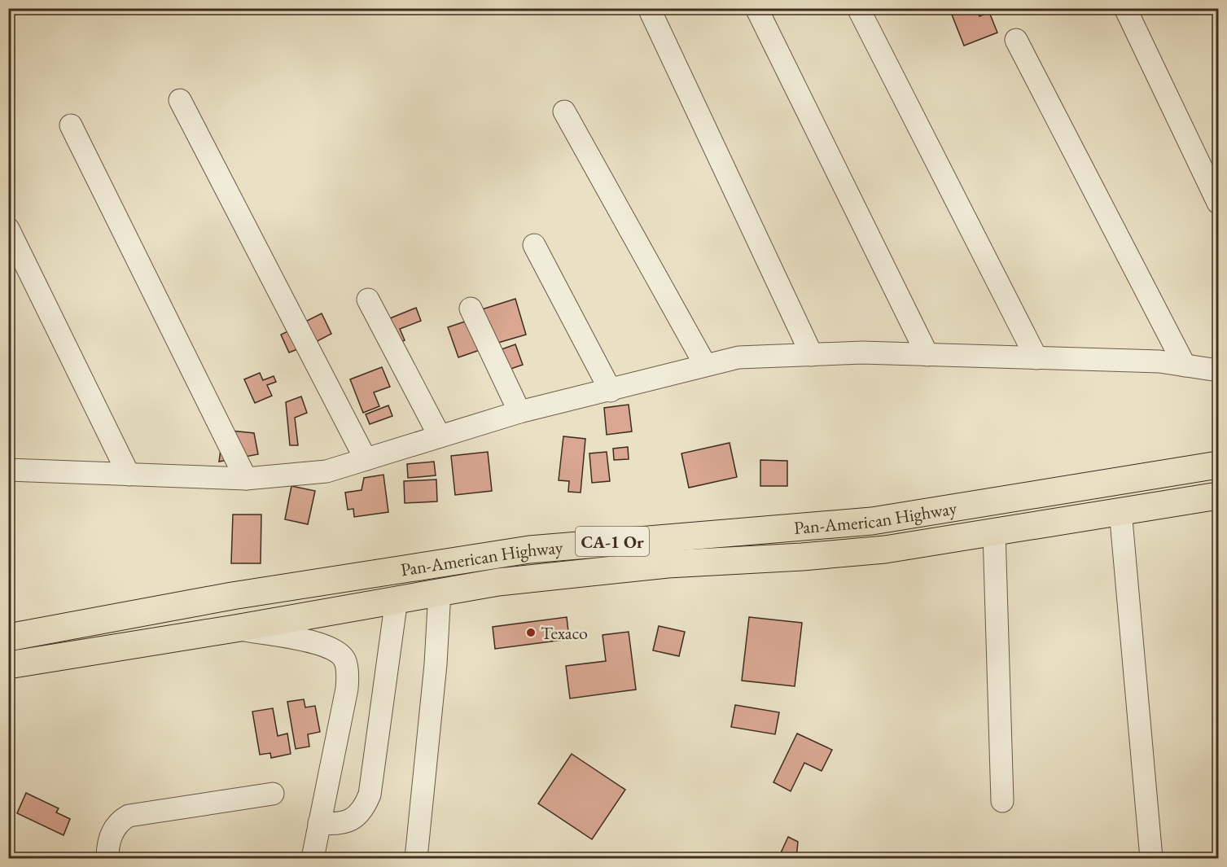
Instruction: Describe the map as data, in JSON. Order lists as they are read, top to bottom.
{
  "streets": {
    "highway": ["Pan-American Highway", "CA-1 Or"]
  },
  "places": ["Texaco"]
}
